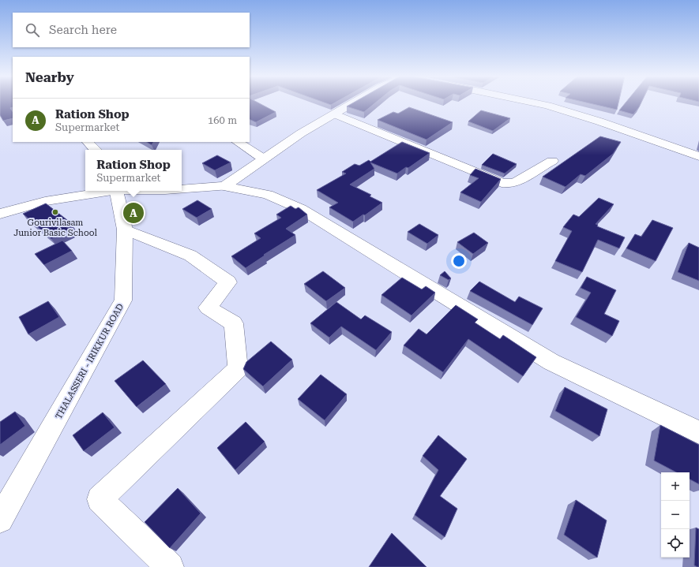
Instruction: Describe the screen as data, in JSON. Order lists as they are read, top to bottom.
{
  "streets": {
    "street": ["THALASSERI - IRIKKUR ROAD"]
  },
  "places": ["Gourivilasam Junior Basic School"],
  "page": {
    "search": "Search here",
    "heading": "Nearby",
    "list": [
      {
        "mark": "A",
        "name": "Ration Shop",
        "note": "Supermarket",
        "value": "160 m"
      }
    ],
    "popup": ["Ration Shop", "Supermarket"],
    "pins": "A",
    "map_buttons": ["+", "−"]
  }
}
